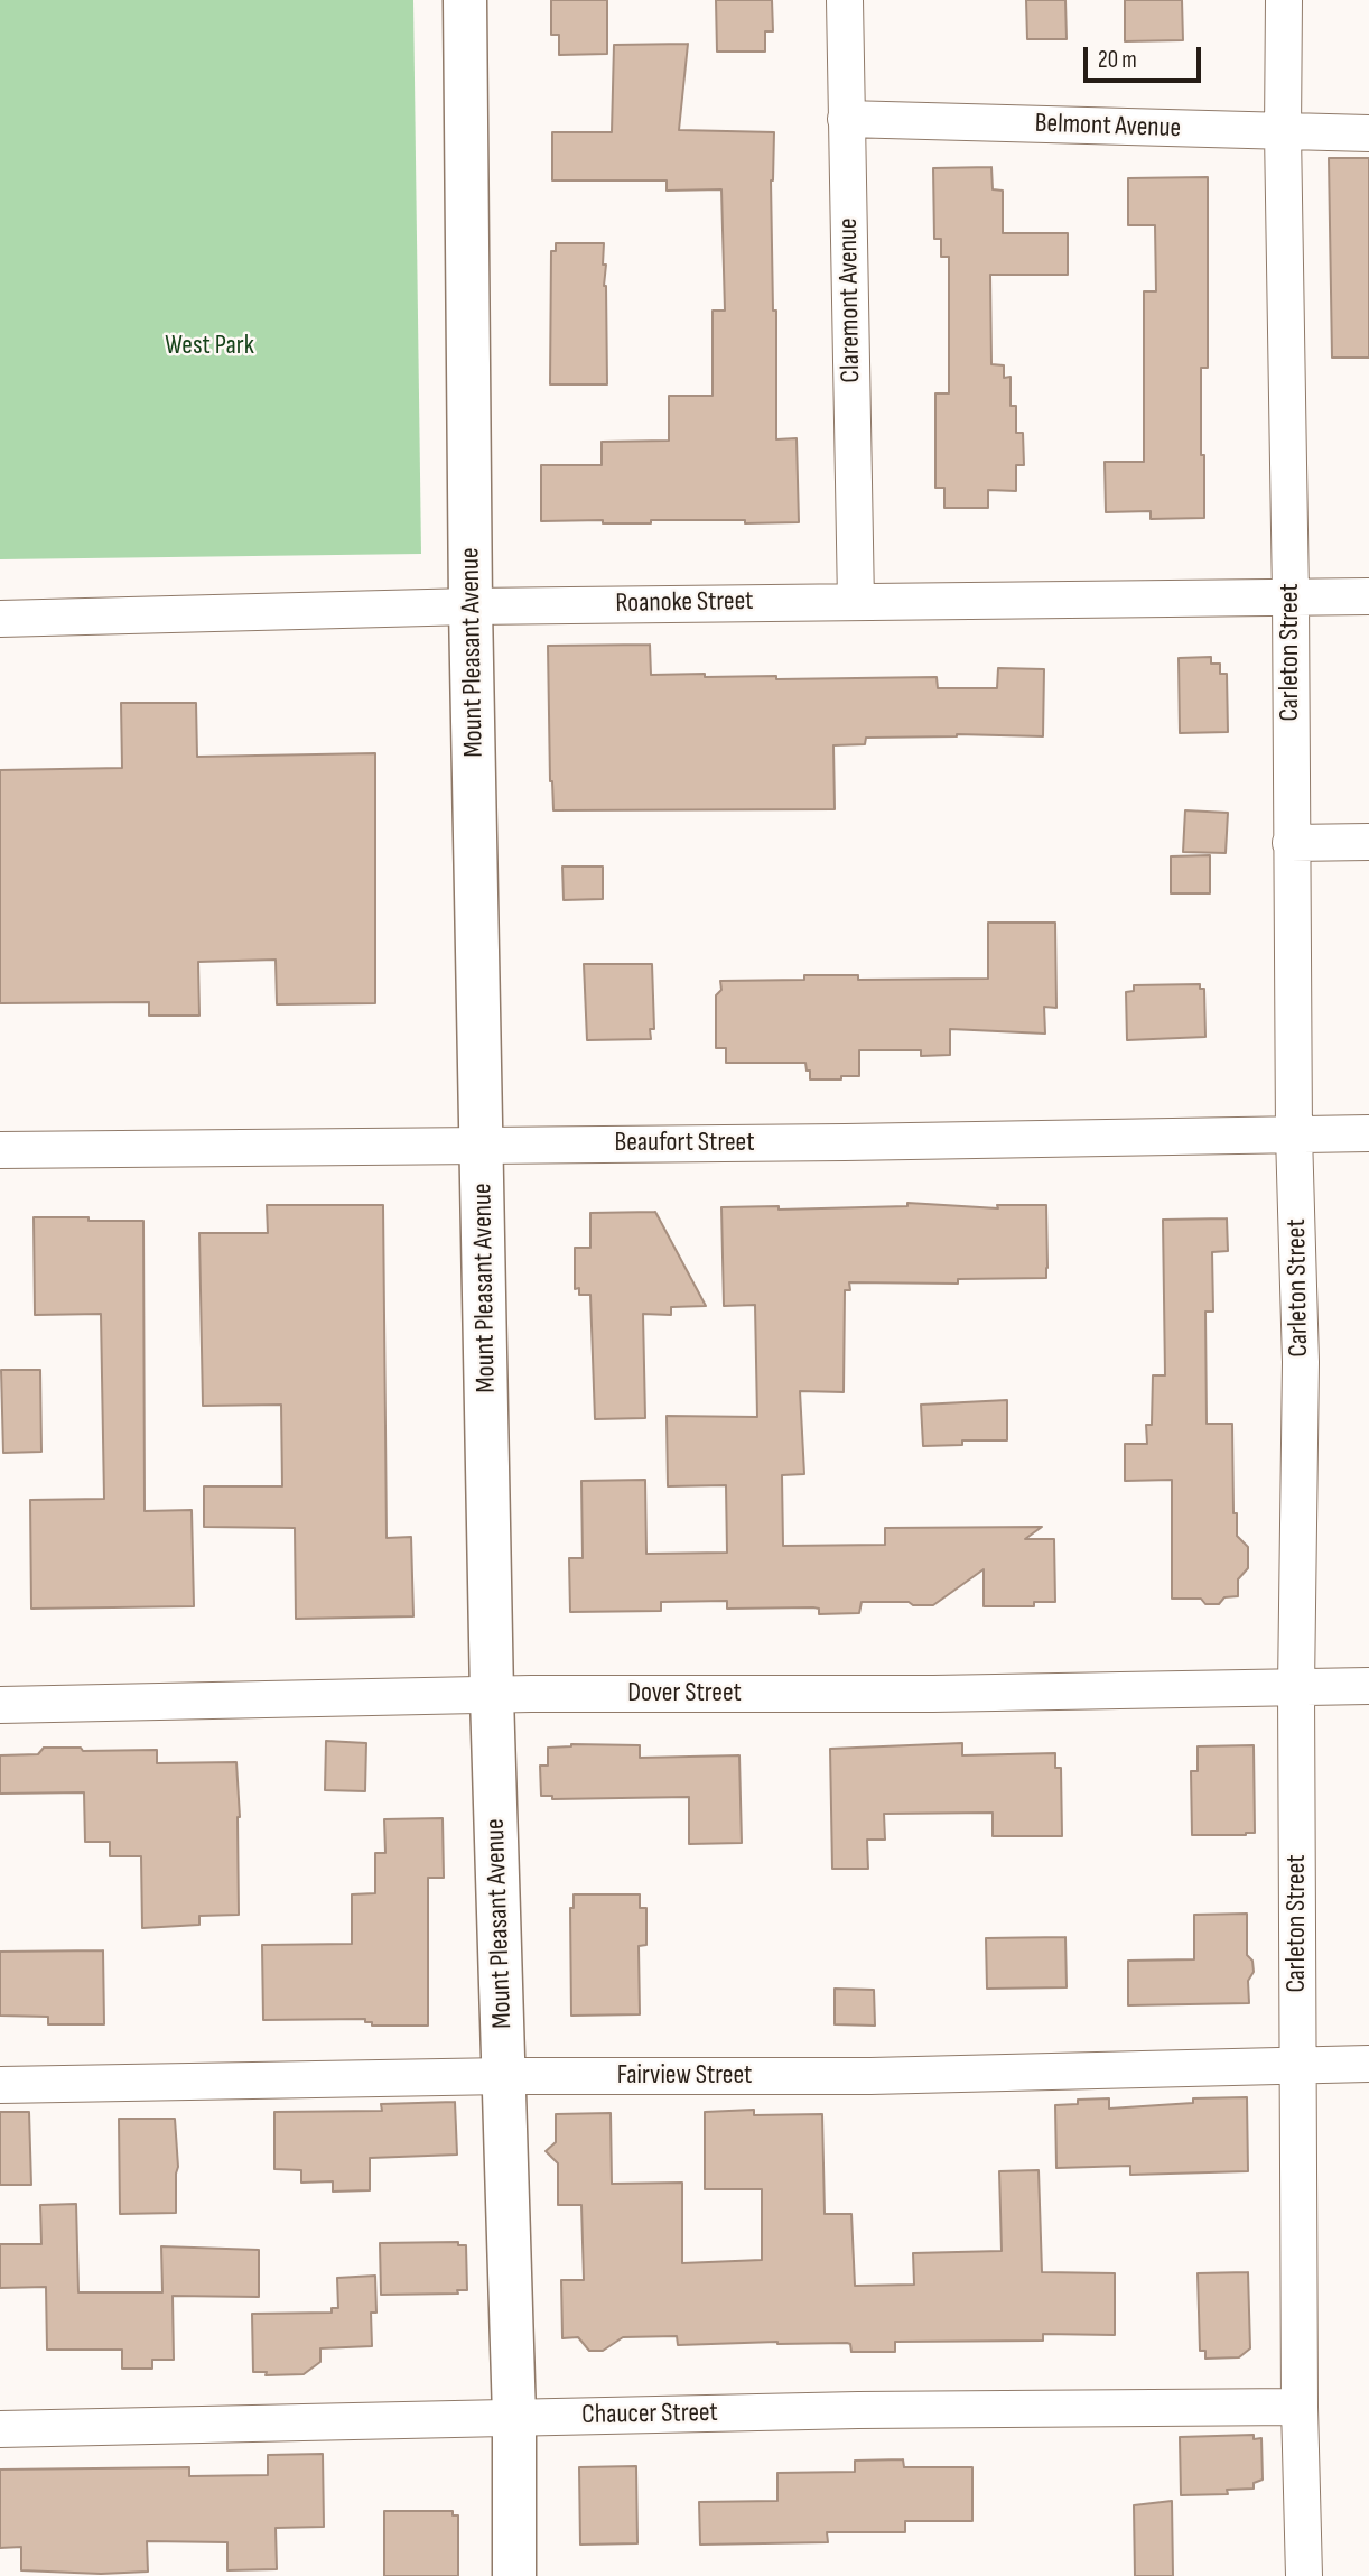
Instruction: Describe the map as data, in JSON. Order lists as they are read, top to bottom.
{
  "streets": {
    "main road": ["Mount Pleasant Avenue"],
    "street": [
      "Belmont Avenue",
      "Claremont Avenue",
      "Roanoke Street",
      "Carleton Street",
      "Beaufort Street",
      "Dover Street",
      "Fairview Street",
      "Chaucer Street"
    ]
  },
  "crossings": [
    ["Belmont Avenue", "Claremont Avenue"],
    ["Belmont Avenue", "Carleton Street"],
    ["Claremont Avenue", "Roanoke Street"],
    ["Roanoke Street", "Mount Pleasant Avenue"],
    ["Roanoke Street", "Carleton Street"],
    ["Mount Pleasant Avenue", "Beaufort Street"],
    ["Mount Pleasant Avenue", "Dover Street"],
    ["Mount Pleasant Avenue", "Fairview Street"],
    ["Mount Pleasant Avenue", "Chaucer Street"],
    ["Carleton Street", "Beaufort Street"],
    ["Carleton Street", "Dover Street"],
    ["Carleton Street", "Fairview Street"],
    ["Carleton Street", "Chaucer Street"]
  ],
  "parks": ["West Park"],
  "scale_bar": "20 m"
}
